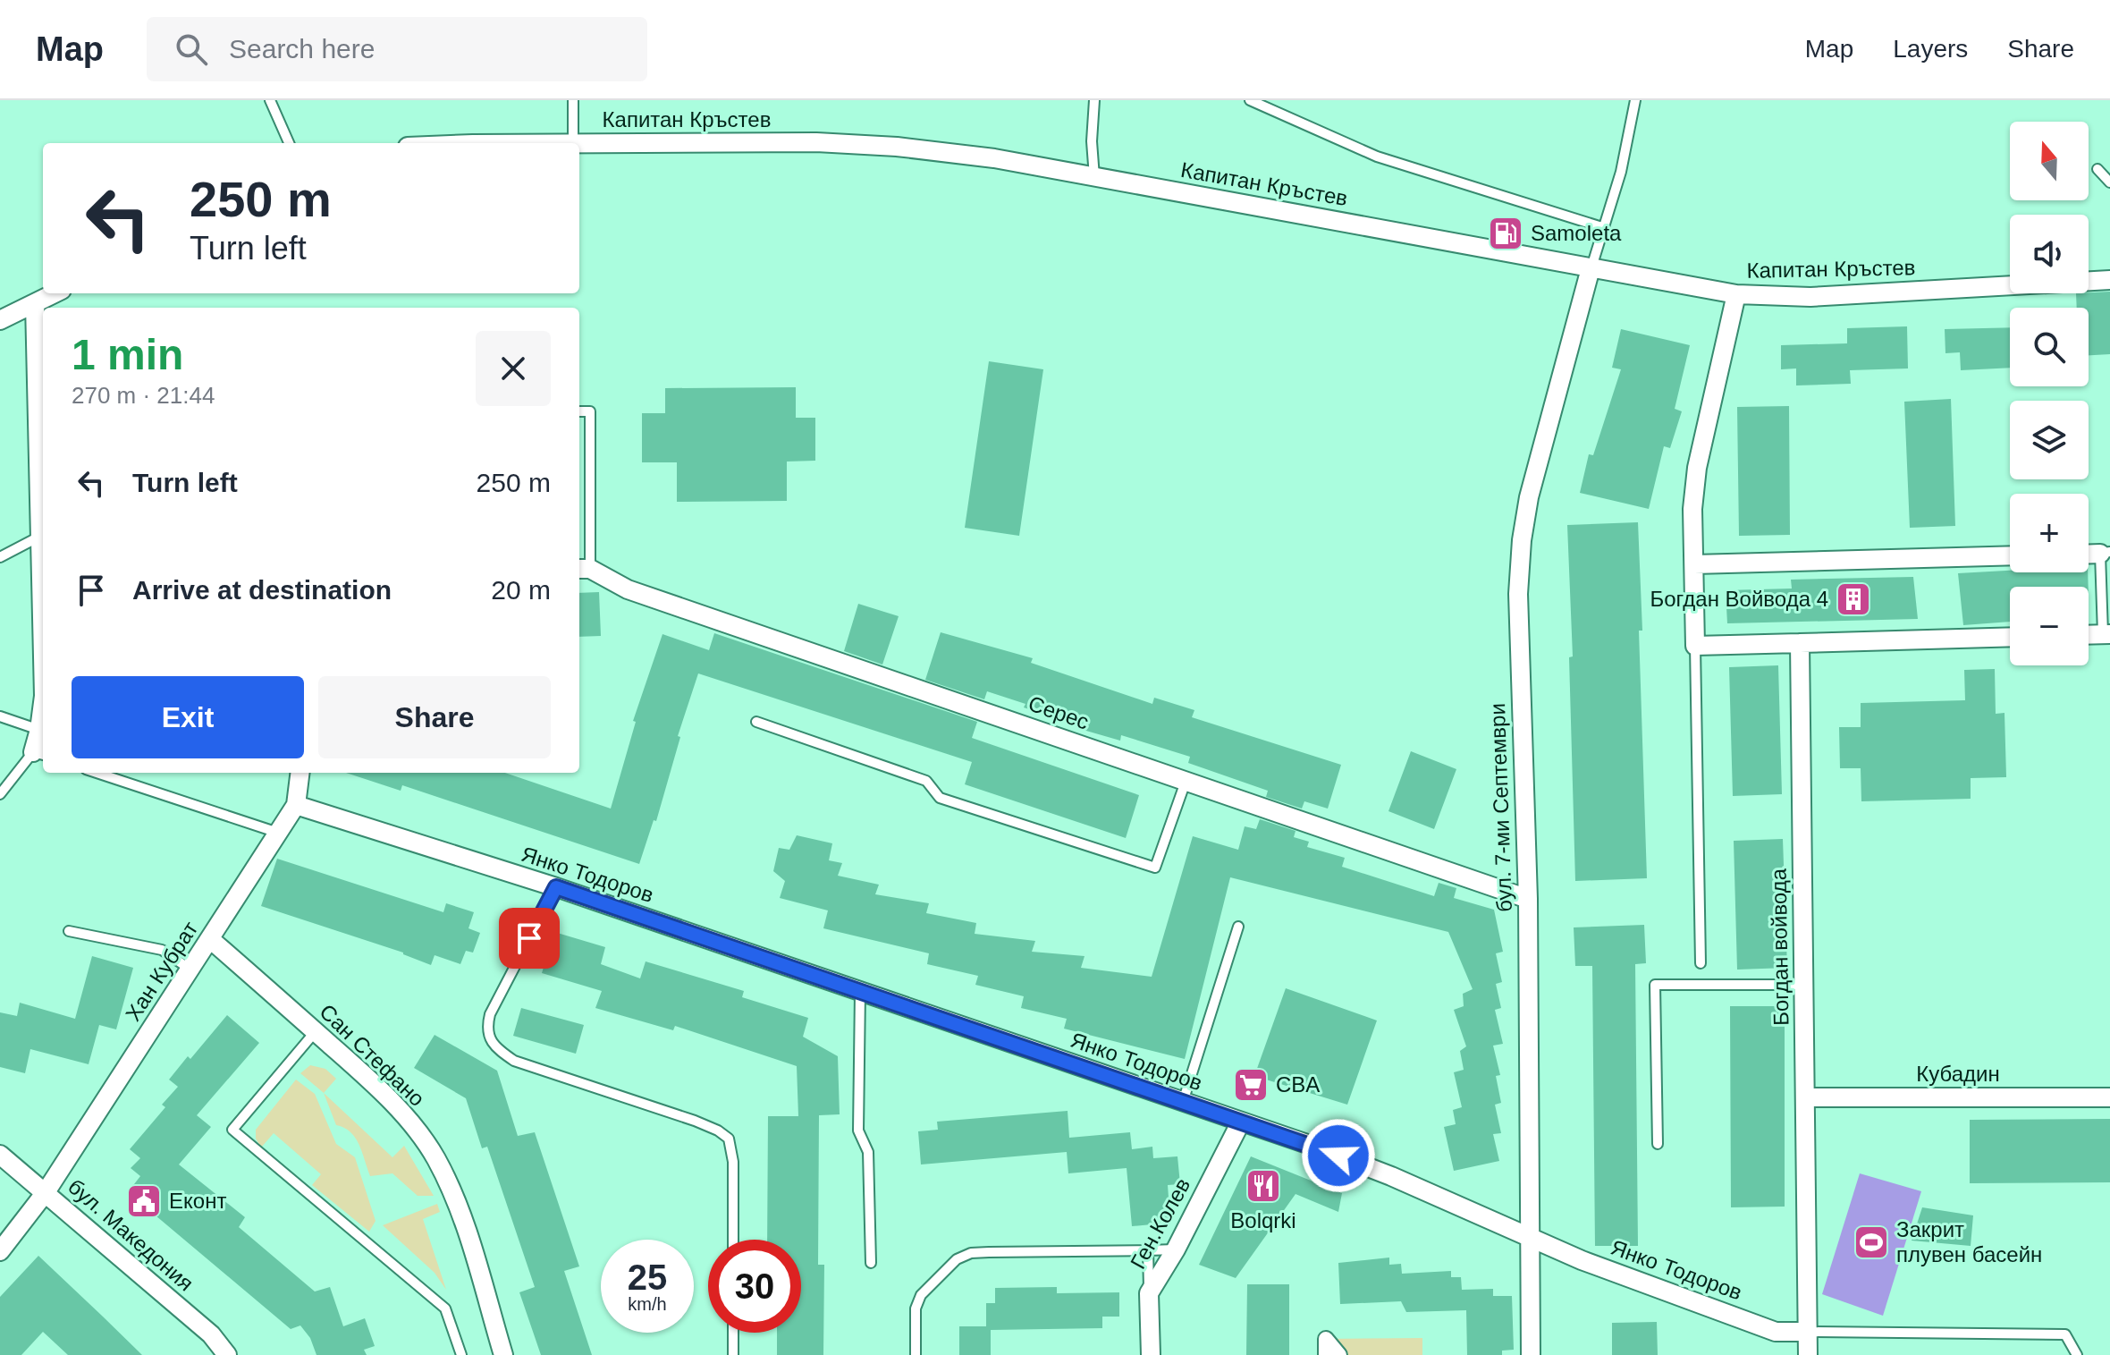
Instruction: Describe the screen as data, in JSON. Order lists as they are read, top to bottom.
{
  "streets": {
    "street": [
      "Капитан Кръстев",
      "Серес",
      "бул. 7-ми Септември",
      "Янко Тодоров",
      "Богдан войвода",
      "Хан Кубрат",
      "Сан Стефано",
      "Кубадин",
      "Ген.Колев",
      "бул. Македония"
    ]
  },
  "crossings": [
    ["Капитан Кръстев", "бул. 7-ми Септември"],
    ["Серес", "бул. 7-ми Септември"],
    ["бул. 7-ми Септември", "Янко Тодоров"],
    ["Янко Тодоров", "Богдан войвода"],
    ["Янко Тодоров", "Хан Кубрат"],
    ["Янко Тодоров", "Ген.Колев"],
    ["Богдан войвода", "Кубадин"],
    ["Хан Кубрат", "Сан Стефано"],
    ["Хан Кубрат", "бул. Македония"]
  ],
  "places": {
    "fuel station": ["Samoleta"],
    "building": ["Богдан Войвода 4"],
    "supermarket": ["CBA"],
    "restaurant": ["Bolqrki"],
    "public building": ["Еконт"],
    "sports": ["Закрит плувен басейн"]
  },
  "north": "top",
  "page": {
    "header": "Map",
    "search": "Search here",
    "nav": ["Map", "Layers", "Share"],
    "map_buttons": ["+", "−"],
    "turn": ["250 m", "Turn left"],
    "heading": ["1 min", "270 m · 21:44"],
    "list": [
      {
        "name": "Turn left",
        "value": "250 m"
      },
      {
        "name": "Arrive at destination",
        "value": "20 m"
      }
    ],
    "buttons": ["Exit", "Share"],
    "speed": "25 km/h",
    "limit": "30"
  }
}
